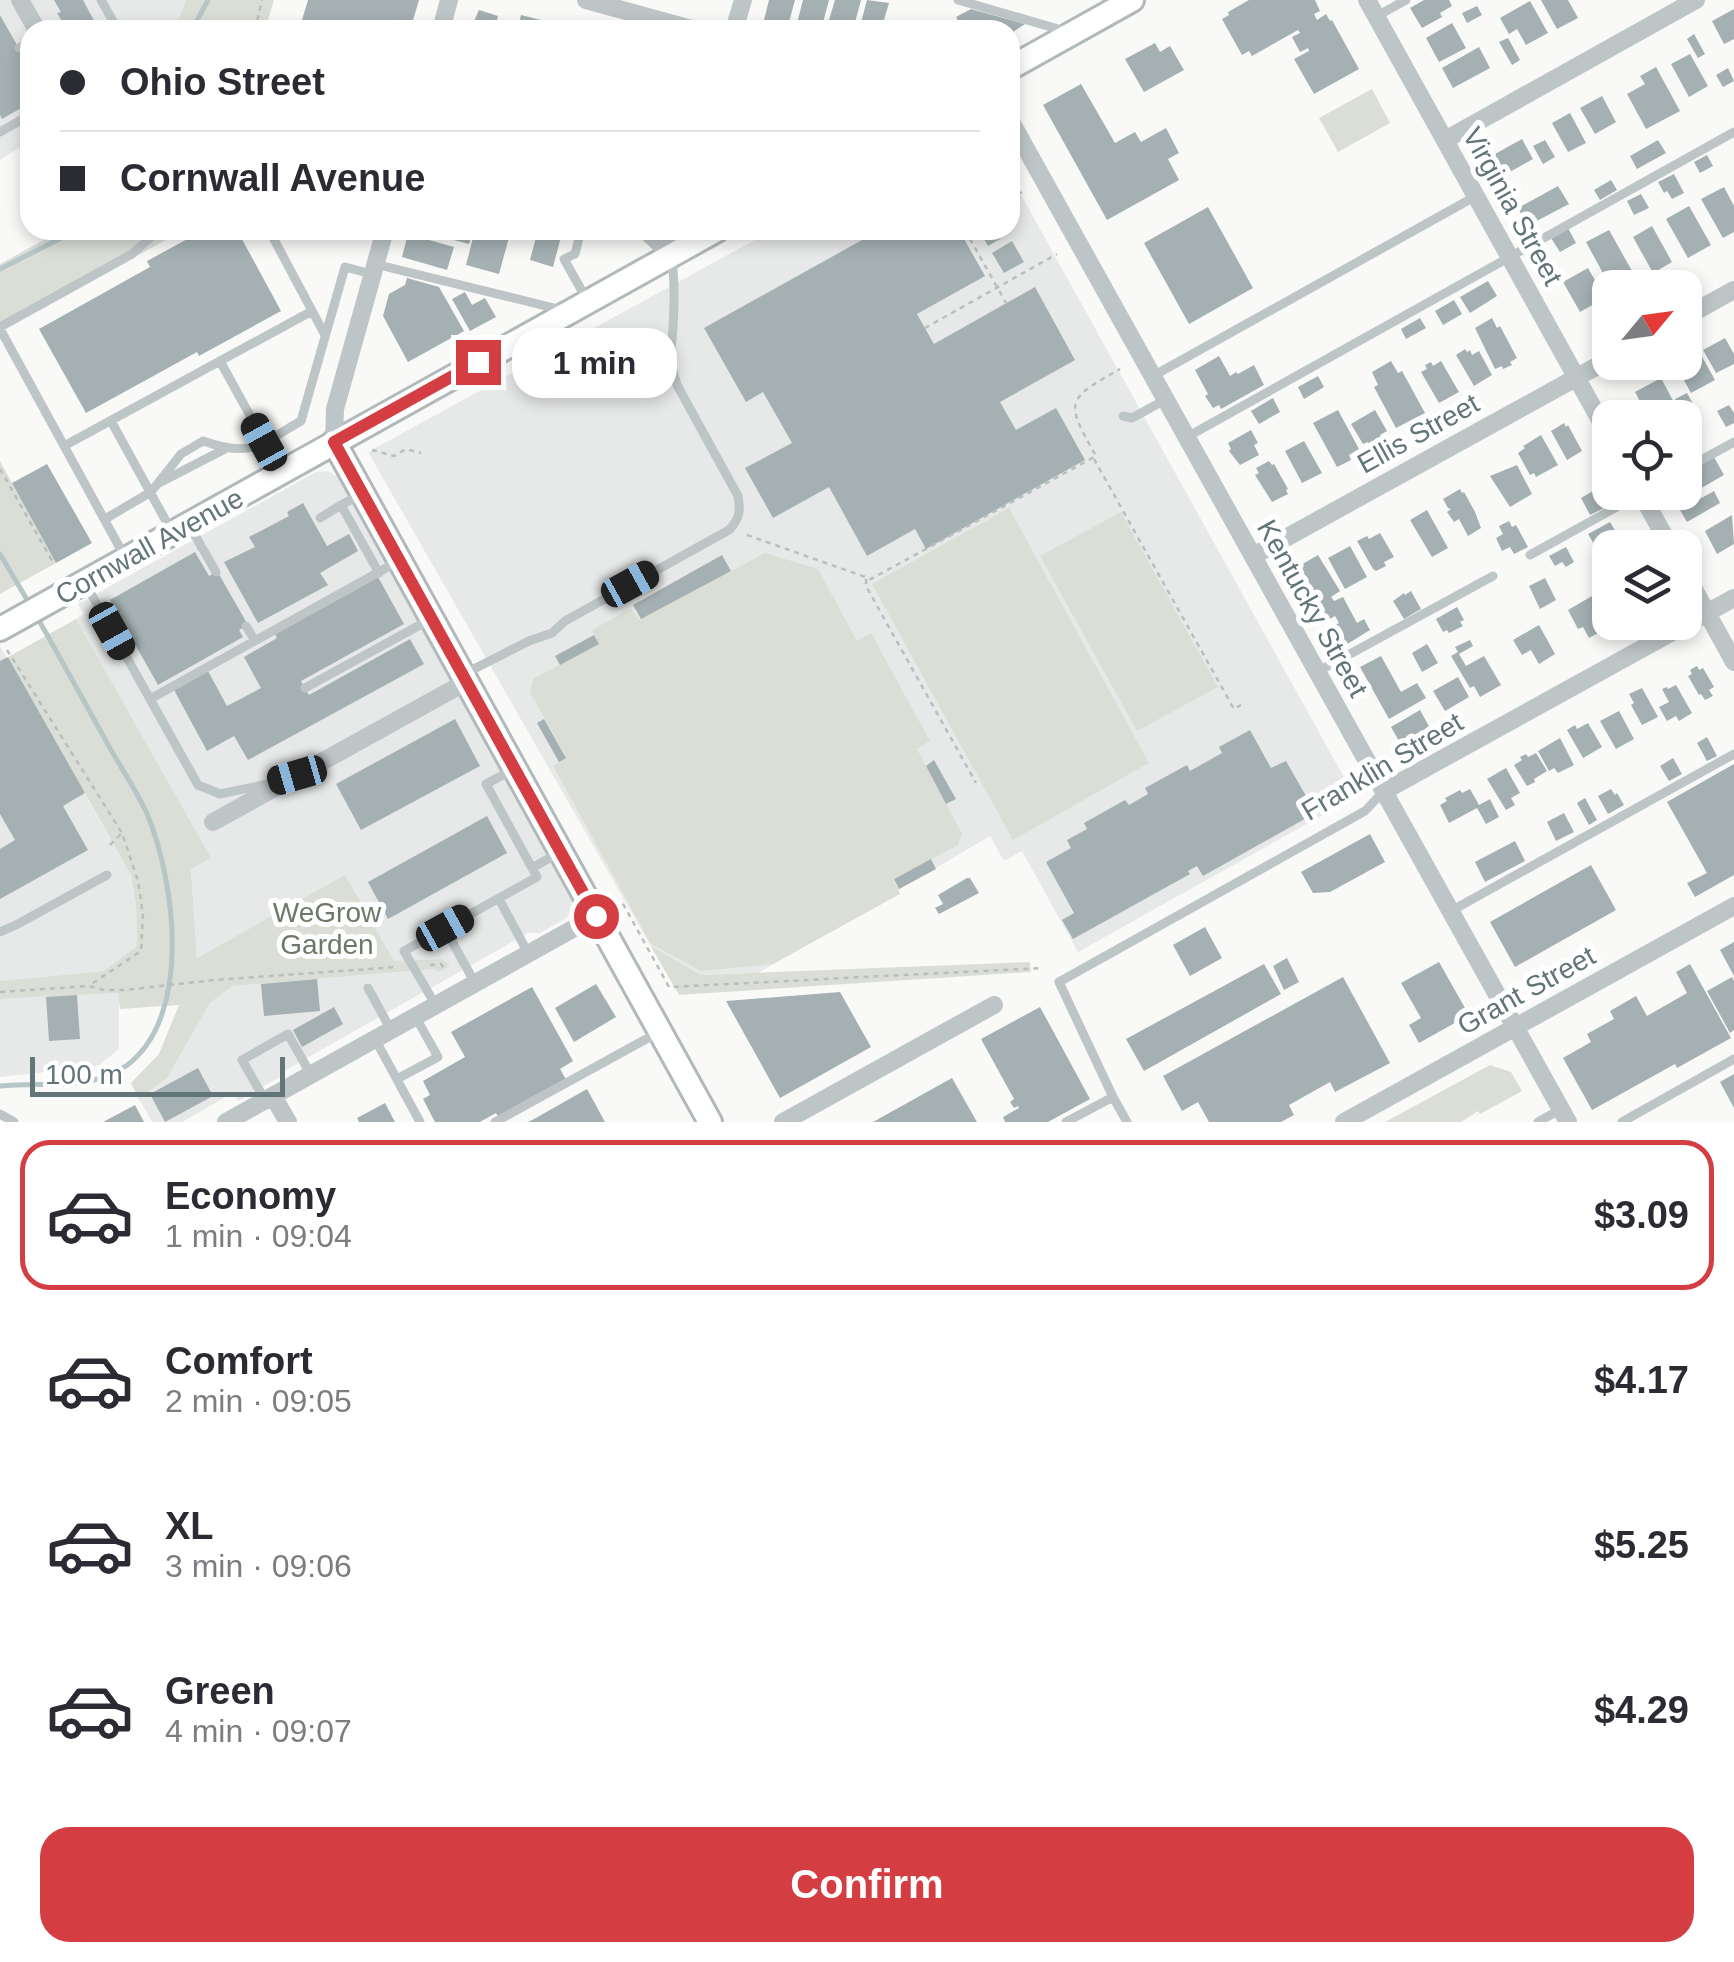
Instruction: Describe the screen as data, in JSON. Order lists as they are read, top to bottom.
{
  "streets": {
    "street": [
      "Virginia Street",
      "Ellis Street",
      "Cornwall Avenue",
      "Kentucky Street",
      "Franklin Street",
      "Grant Street"
    ]
  },
  "crossings": [
    ["Virginia Street", "Ellis Street"],
    ["Ellis Street", "Kentucky Street"],
    ["Kentucky Street", "Franklin Street"],
    ["Kentucky Street", "Grant Street"]
  ],
  "parks": ["WeGrow Garden"],
  "scale_bar": "100 m",
  "north": "top right",
  "page": {
    "banner": ["Ohio Street", "Cornwall Avenue"],
    "bubble": "1 min",
    "scale": "100 m",
    "list": [
      {
        "name": "Economy",
        "note": "1 min · 09:04",
        "value": "$3.09"
      },
      {
        "name": "Comfort",
        "note": "2 min · 09:05",
        "value": "$4.17"
      },
      {
        "name": "XL",
        "note": "3 min · 09:06",
        "value": "$5.25"
      },
      {
        "name": "Green",
        "note": "4 min · 09:07",
        "value": "$4.29"
      }
    ],
    "buttons": "Confirm"
  }
}
